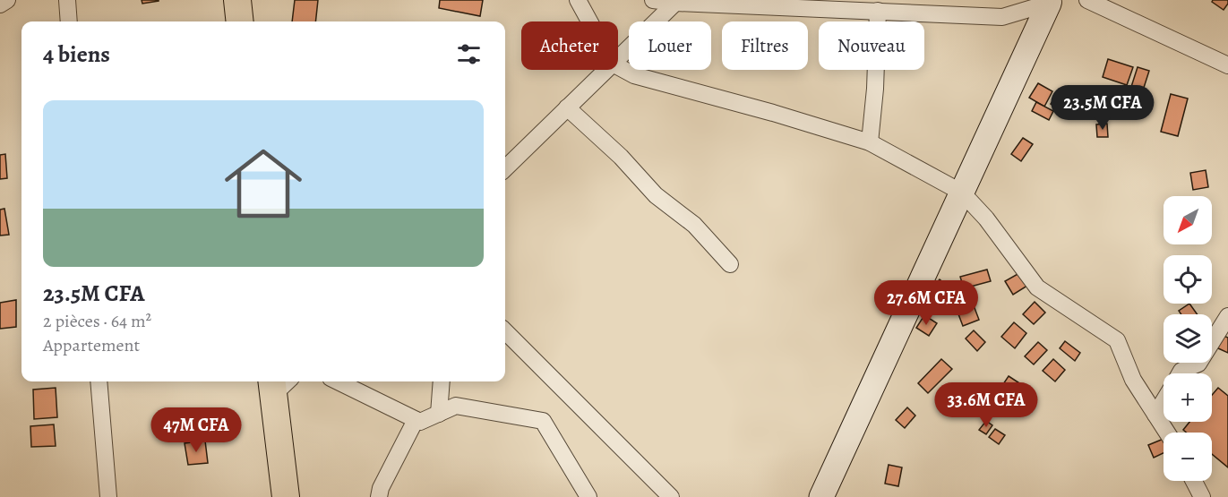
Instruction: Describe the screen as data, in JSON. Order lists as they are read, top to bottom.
{
  "north": "bottom left",
  "page": {
    "chip": [
      "Acheter",
      "Louer",
      "Filtres",
      "Nouveau"
    ],
    "heading": "4 biens",
    "price": [
      "23.5M CFA",
      "27.6M CFA",
      "33.6M CFA",
      "47M CFA"
    ],
    "list": [
      {
        "name": "23.5M CFA",
        "note": "2 pièces · 64 m² · Appartement"
      }
    ],
    "map_buttons": ["+", "−"]
  }
}
